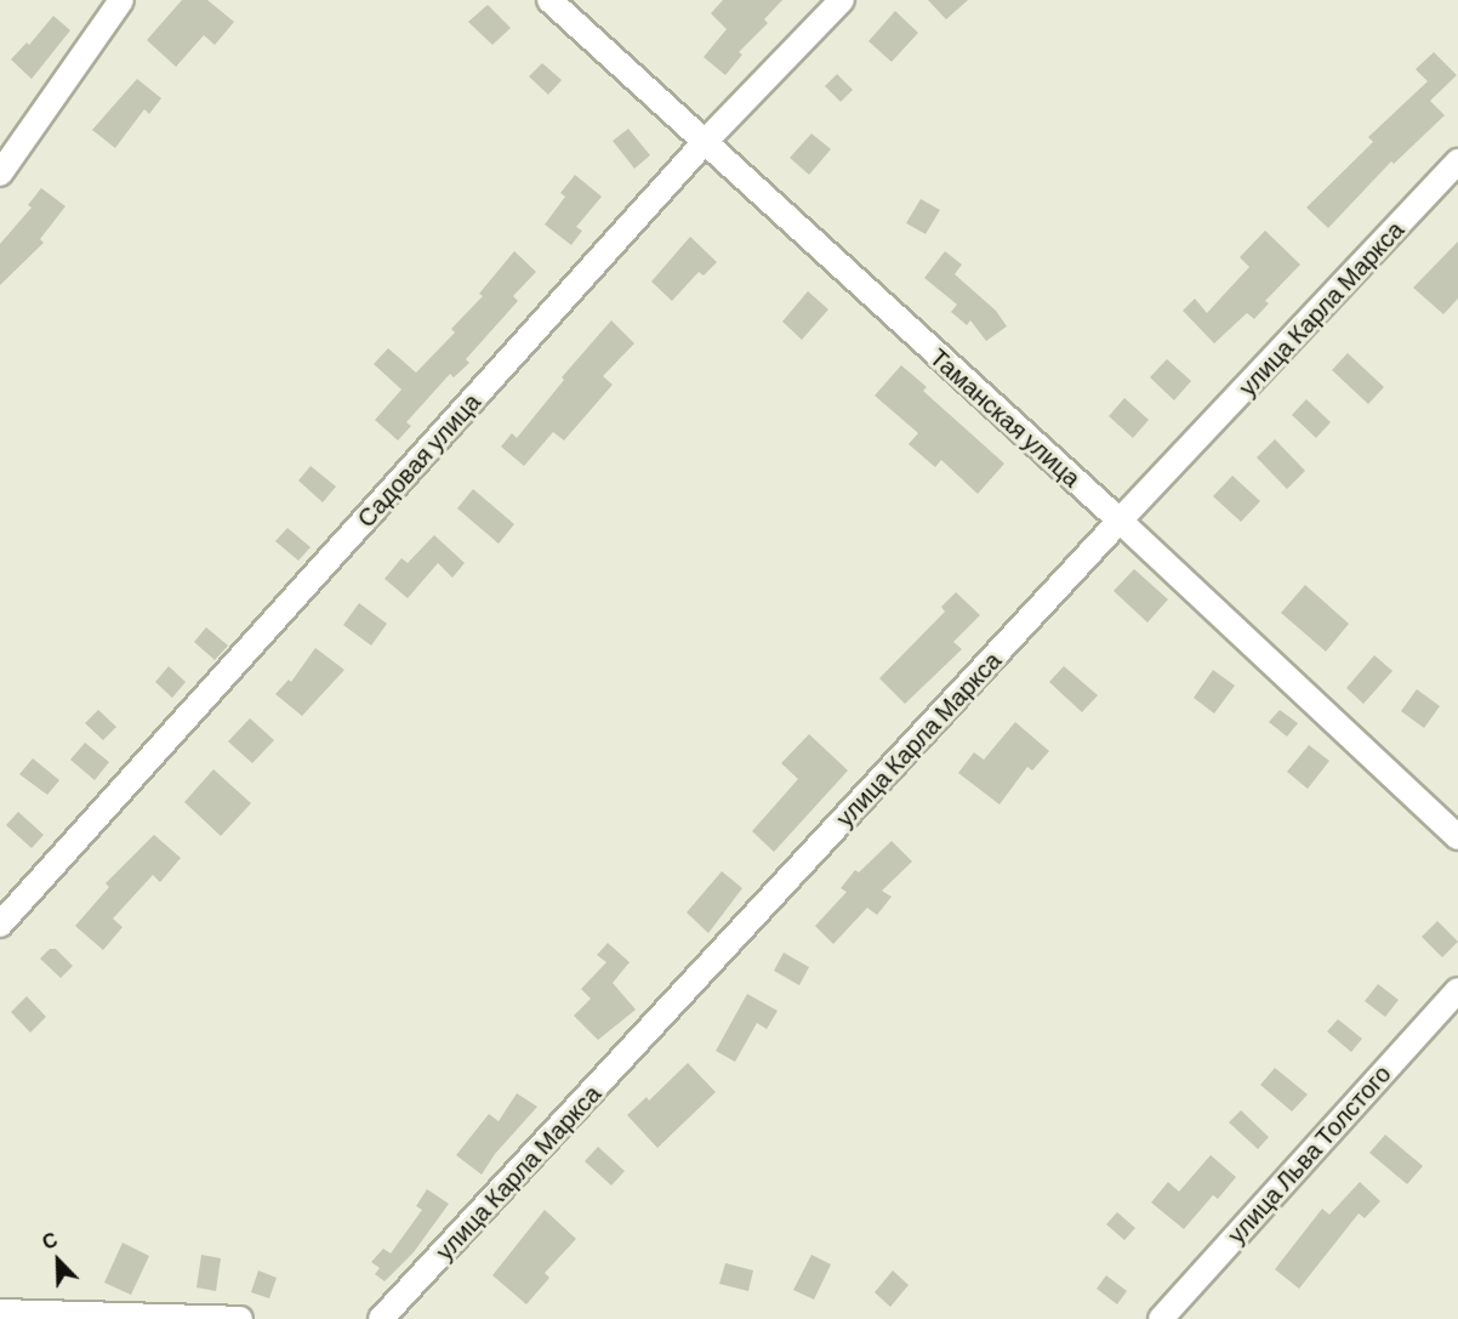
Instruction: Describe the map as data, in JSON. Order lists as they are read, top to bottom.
{
  "streets": {
    "street": [
      "улица Карла Маркса",
      "Таманская улица",
      "Садовая улица",
      "улица Льва Толстого"
    ]
  },
  "crossings": [
    ["улица Карла Маркса", "Таманская улица"],
    ["Таманская улица", "Садовая улица"]
  ],
  "north": "top left"
}
